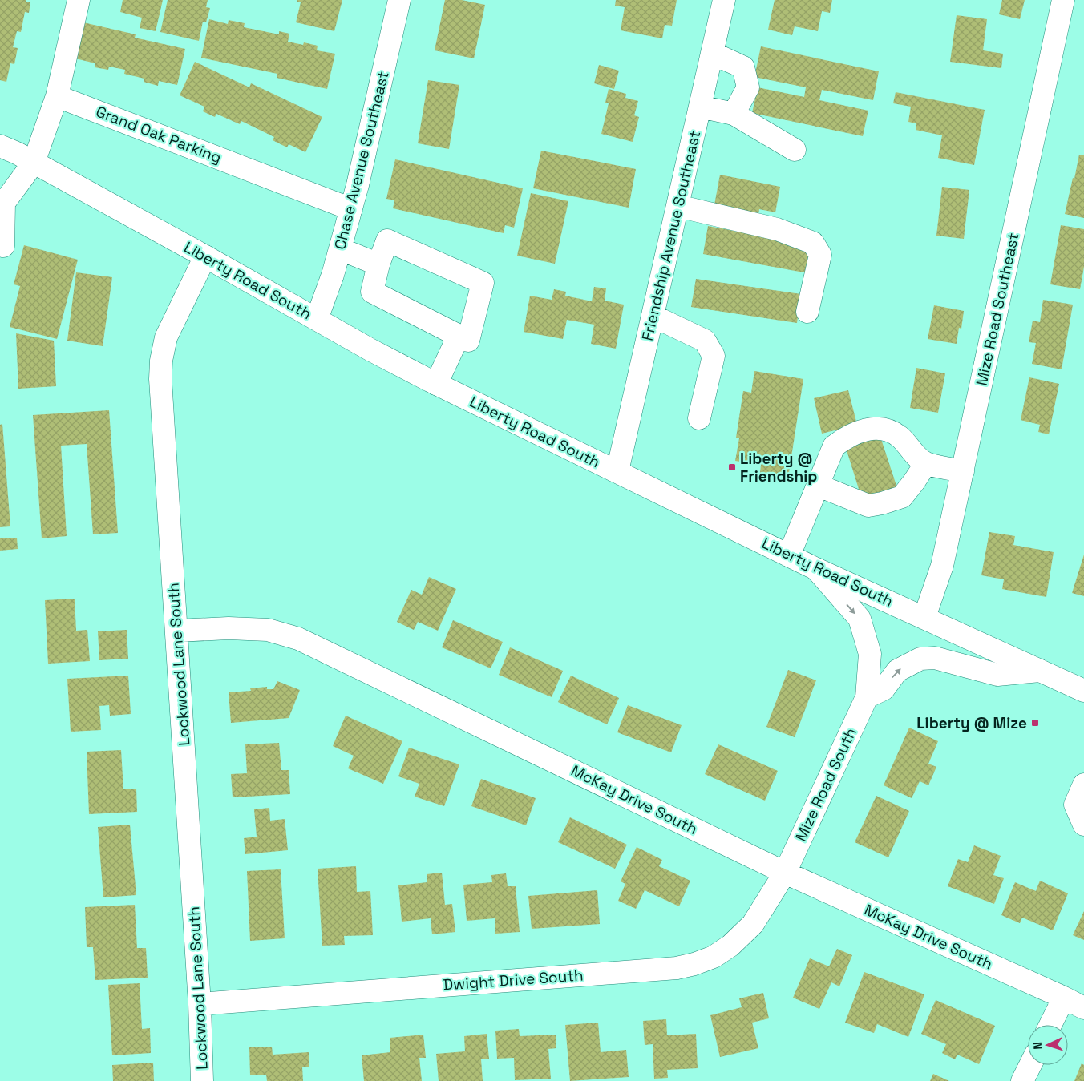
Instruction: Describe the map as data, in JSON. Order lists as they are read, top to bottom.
{
  "streets": {
    "street": [
      "Grand Oak Parking",
      "Chase Avenue Southeast",
      "Friendship Avenue Southeast",
      "Liberty Road South",
      "Mize Road Southeast",
      "Lockwood Lane South",
      "Mize Road South",
      "McKay Drive South",
      "Dwight Drive South"
    ]
  },
  "crossings": [
    ["Grand Oak Parking", "Chase Avenue Southeast"],
    ["Chase Avenue Southeast", "Liberty Road South"],
    ["Friendship Avenue Southeast", "Liberty Road South"],
    ["Liberty Road South", "Mize Road Southeast"],
    ["Liberty Road South", "Lockwood Lane South"],
    ["Liberty Road South", "Mize Road South"],
    ["Lockwood Lane South", "McKay Drive South"],
    ["Lockwood Lane South", "Dwight Drive South"],
    ["Mize Road South", "McKay Drive South"],
    ["Mize Road South", "Dwight Drive South"],
    ["McKay Drive South", "Dwight Drive South"]
  ],
  "one_way": ["Mize Road South"],
  "places": {
    "transit": ["Liberty @ Friendship", "Liberty @ Mize"]
  },
  "north": "left"
}
